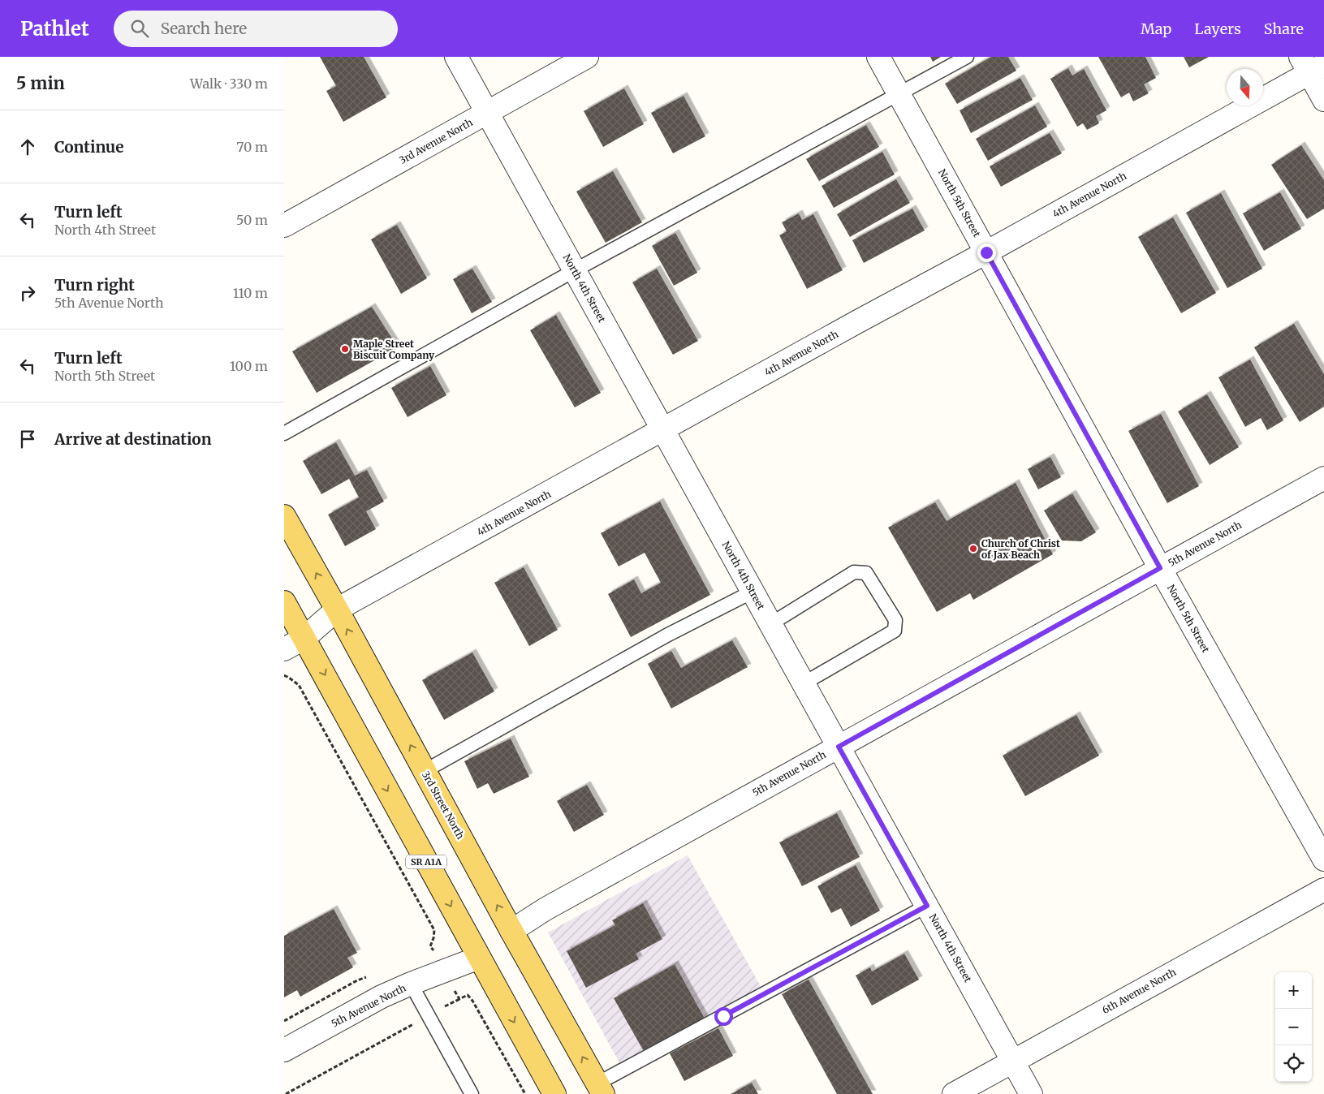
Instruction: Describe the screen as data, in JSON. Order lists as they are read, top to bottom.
{
  "streets": {
    "main road": ["3rd Street North", "SR A1A"],
    "street": [
      "3rd Avenue North",
      "4th Avenue North",
      "North 5th Street",
      "North 4th Street",
      "5th Avenue North",
      "6th Avenue North"
    ]
  },
  "crossings": [
    ["3rd Avenue North", "North 4th Street"],
    ["4th Avenue North", "North 5th Street"],
    ["4th Avenue North", "North 4th Street"],
    ["4th Avenue North", "3rd Street North"],
    ["4th Avenue North", "SR A1A"],
    ["North 5th Street", "5th Avenue North"],
    ["North 4th Street", "5th Avenue North"],
    ["North 4th Street", "6th Avenue North"],
    ["5th Avenue North", "3rd Street North"],
    ["5th Avenue North", "SR A1A"]
  ],
  "places": ["Maple Street Biscuit Company", "Church of Christ of Jax Beach"],
  "north": "bottom",
  "page": {
    "header": "Pathlet",
    "search": "Search here",
    "nav": ["Map", "Layers", "Share"],
    "heading": ["5 min", "Walk · 330 m"],
    "list": [
      ["Continue", "70 m"],
      ["Turn left", "North 4th Street", "50 m"],
      ["Turn right", "5th Avenue North", "110 m"],
      ["Turn left", "North 5th Street", "100 m"],
      "Arrive at destination"
    ],
    "map_buttons": ["+", "−"]
  }
}
